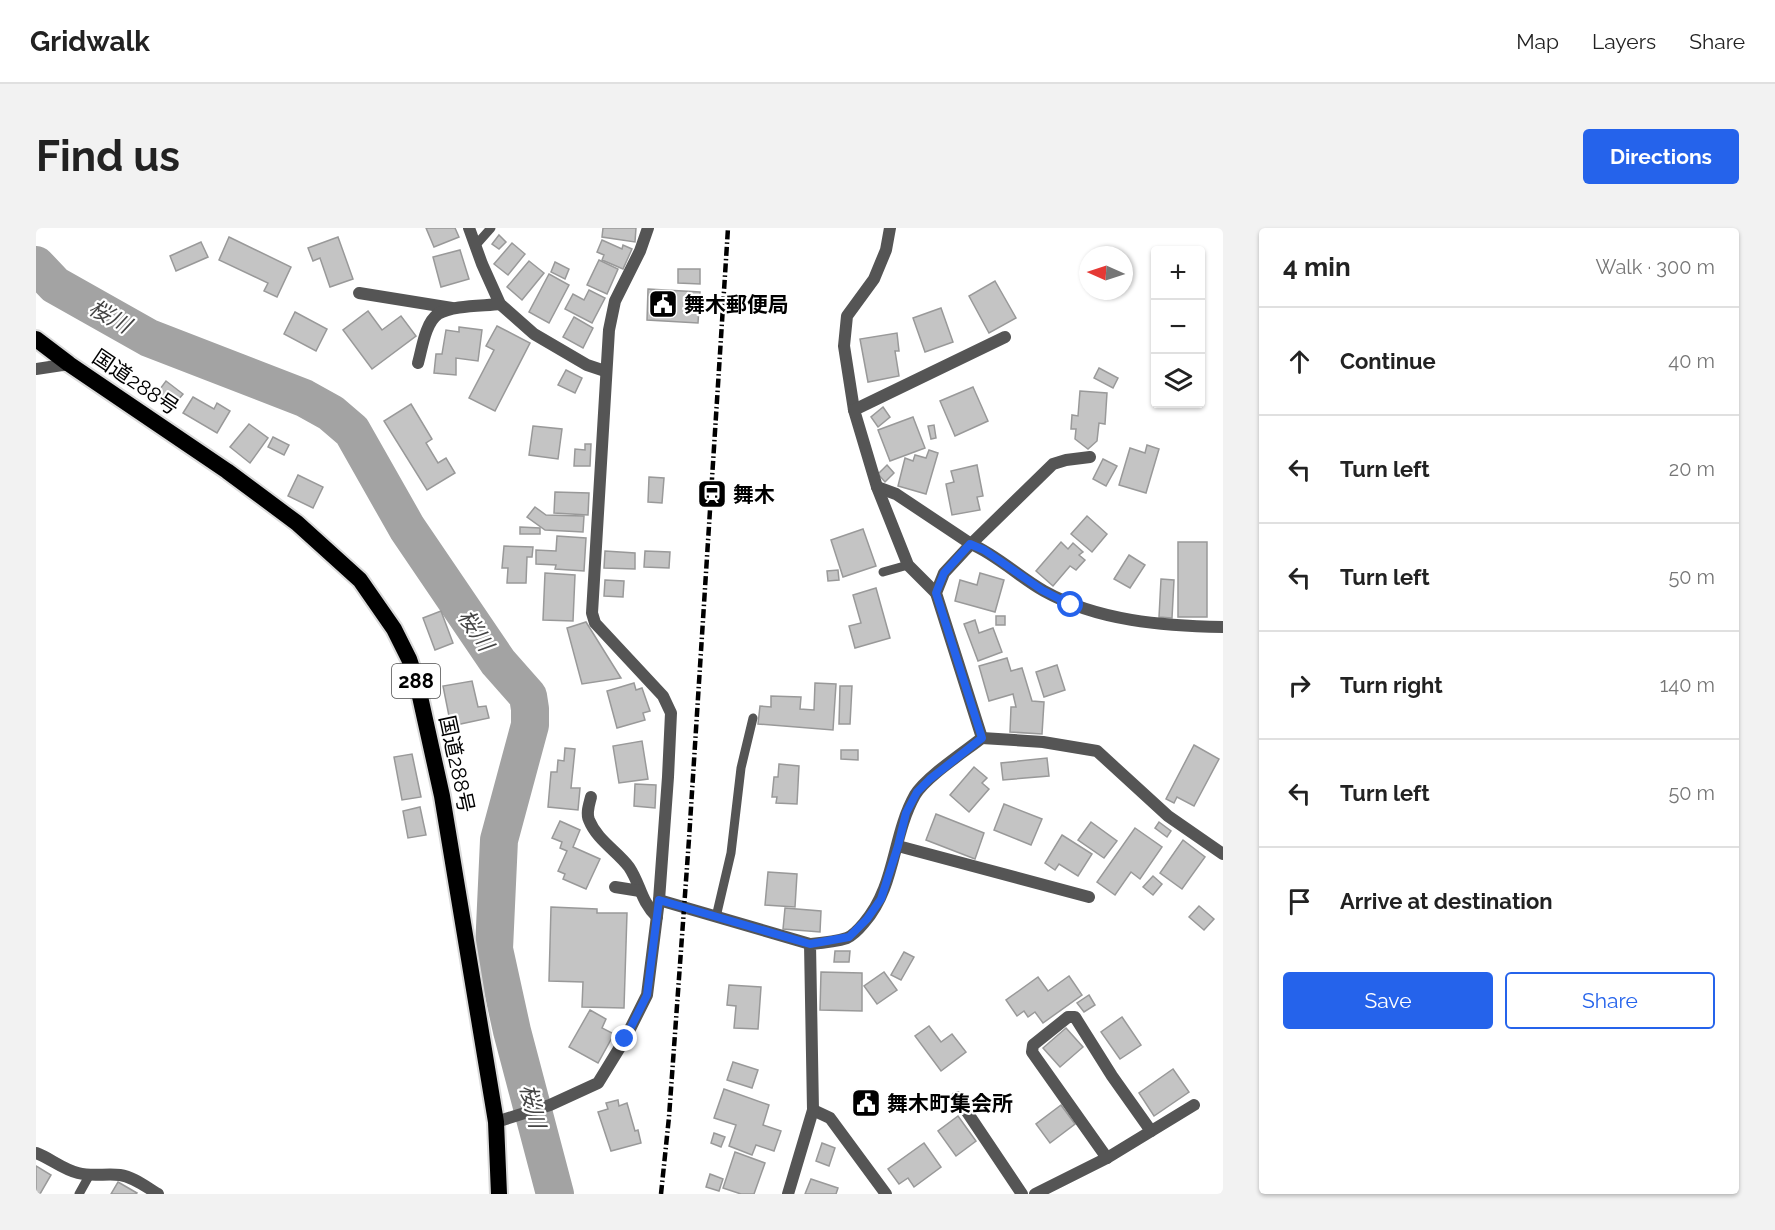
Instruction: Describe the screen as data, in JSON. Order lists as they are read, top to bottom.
{
  "streets": {
    "highway": ["国道288号", "288"]
  },
  "water": ["桜川"],
  "places": {
    "public building": ["舞木郵便局", "舞木町集会所"],
    "station": ["舞木"]
  },
  "north": "left",
  "page": {
    "header": "Gridwalk",
    "nav": ["Map", "Layers", "Share"],
    "buttons": [
      "Directions",
      ["Save", "Share"]
    ],
    "title": "Find us",
    "heading": ["4 min", "Walk · 300 m"],
    "map_buttons": ["+", "−"],
    "list": [
      ["Continue", "40 m"],
      ["Turn left", "20 m"],
      ["Turn left", "50 m"],
      ["Turn right", "140 m"],
      ["Turn left", "50 m"],
      "Arrive at destination"
    ]
  }
}
